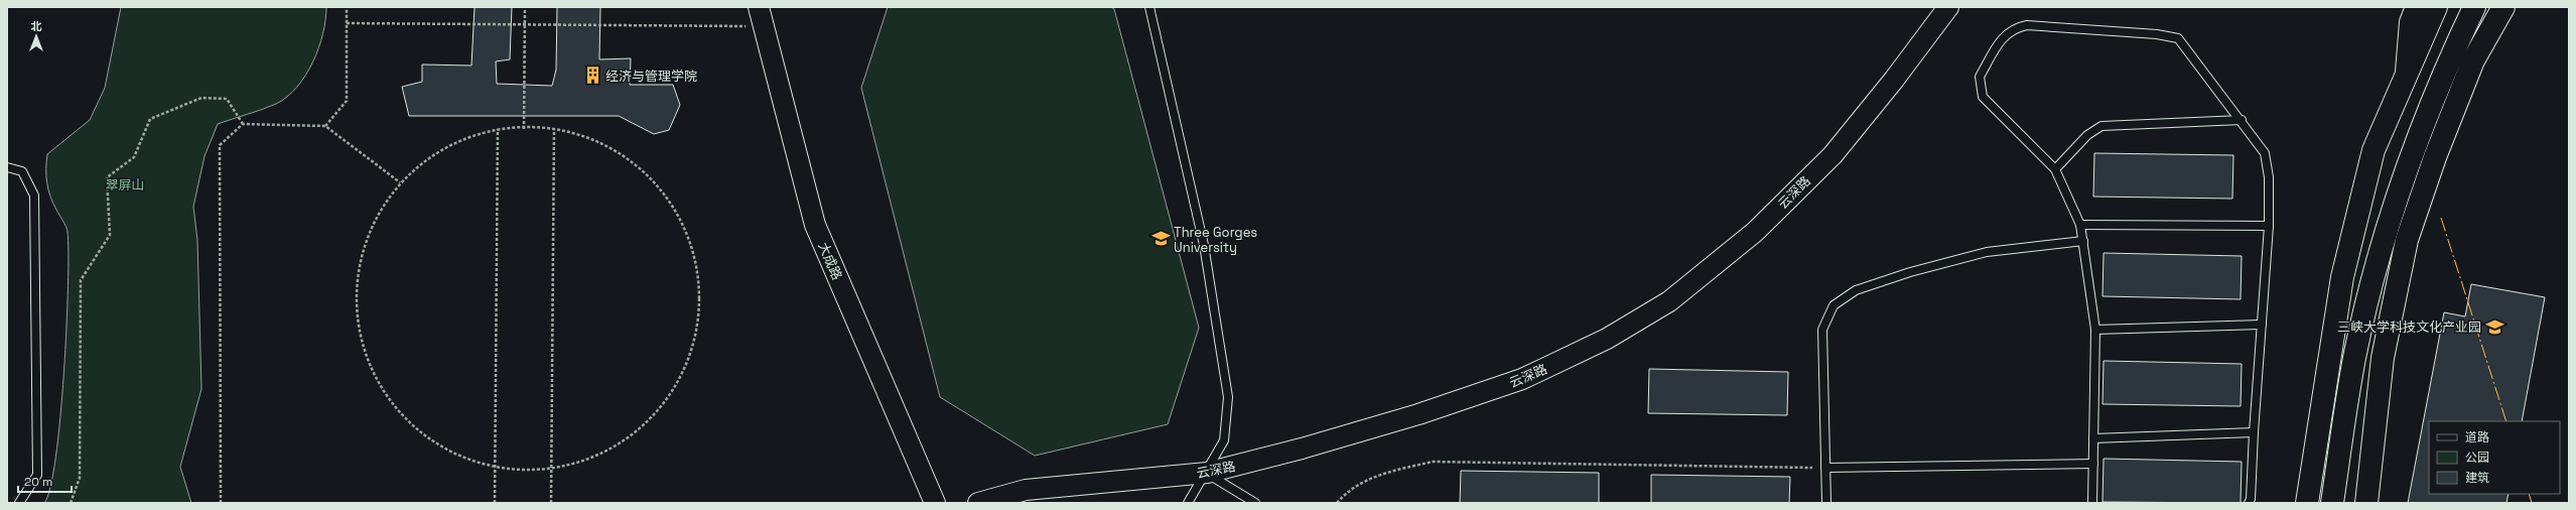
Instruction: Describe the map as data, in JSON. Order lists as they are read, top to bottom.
{
  "streets": {
    "street": ["云深路", "大成路"]
  },
  "parks": ["翠屏山"],
  "places": {
    "building": ["经济与管理学院"],
    "school or university": ["Three Gorges University", "三峡大学科技文化产业园"]
  },
  "legend": ["道路", "公园", "建筑"],
  "scale_bar": "20 m",
  "north": "top"
}
